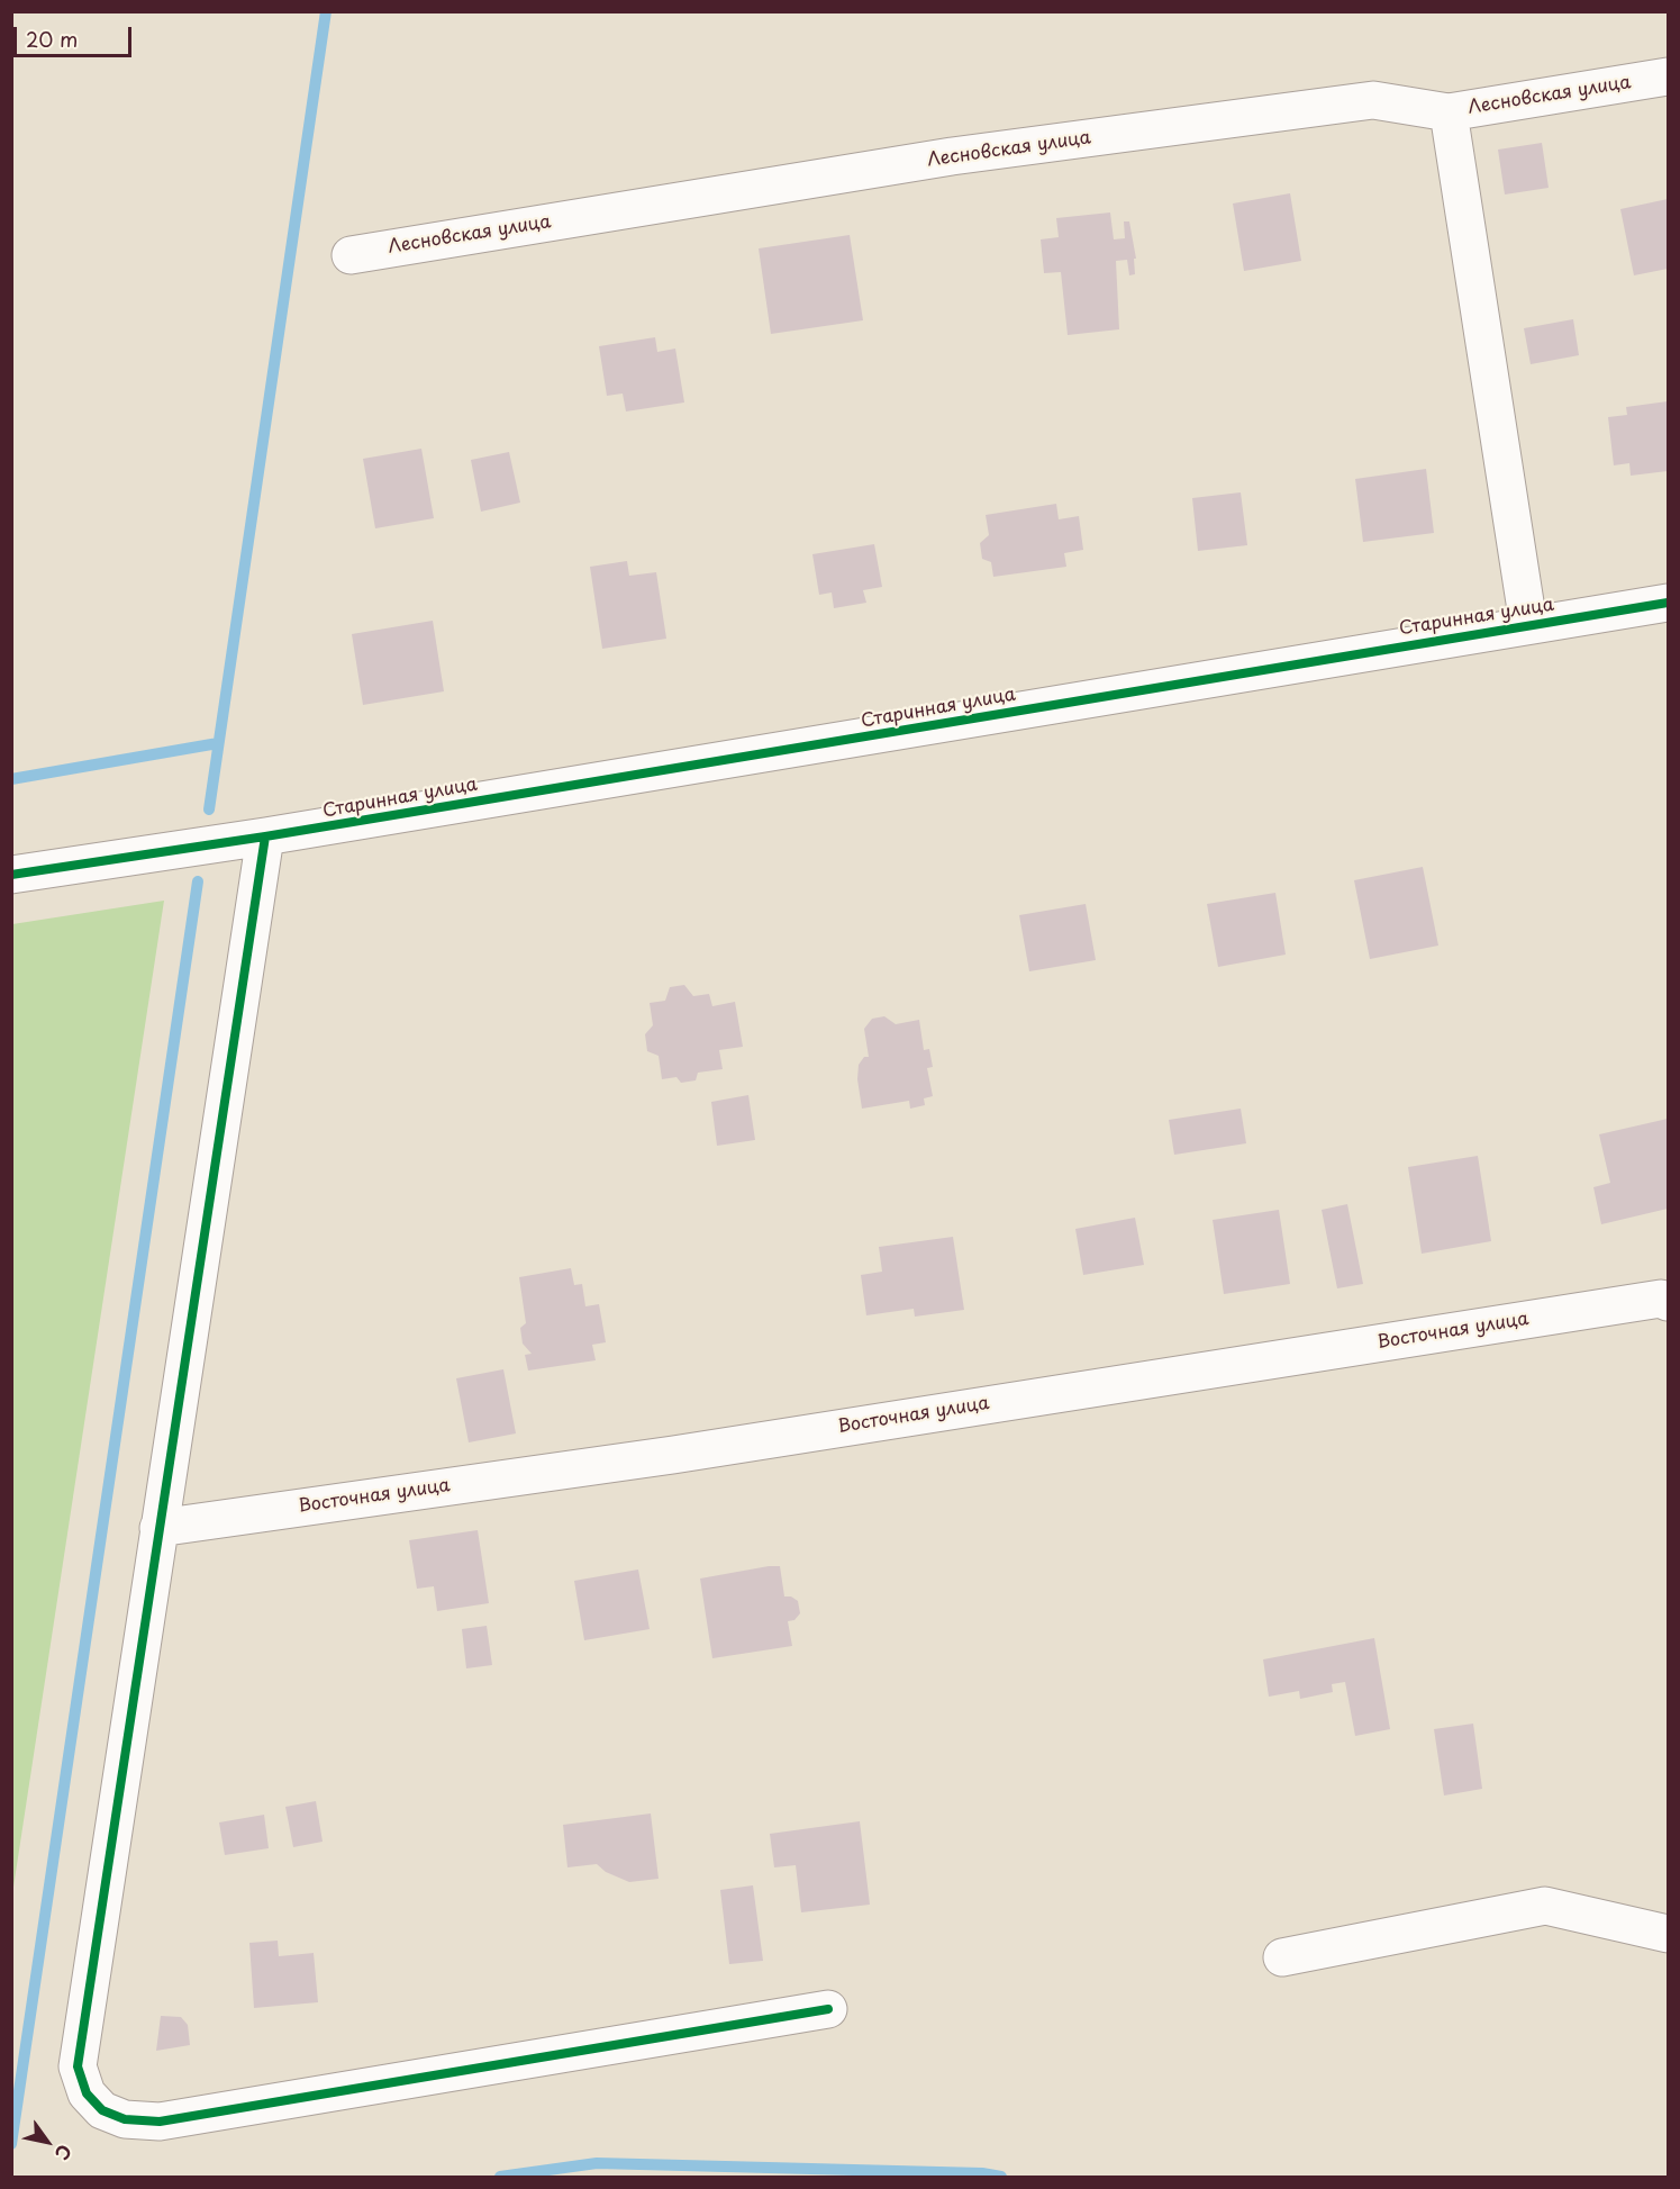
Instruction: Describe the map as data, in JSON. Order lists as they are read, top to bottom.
{
  "streets": {
    "street": ["Лесновская улица", "Старинная улица", "Восточная улица"]
  },
  "scale_bar": "20 m",
  "north": "bottom right"
}
